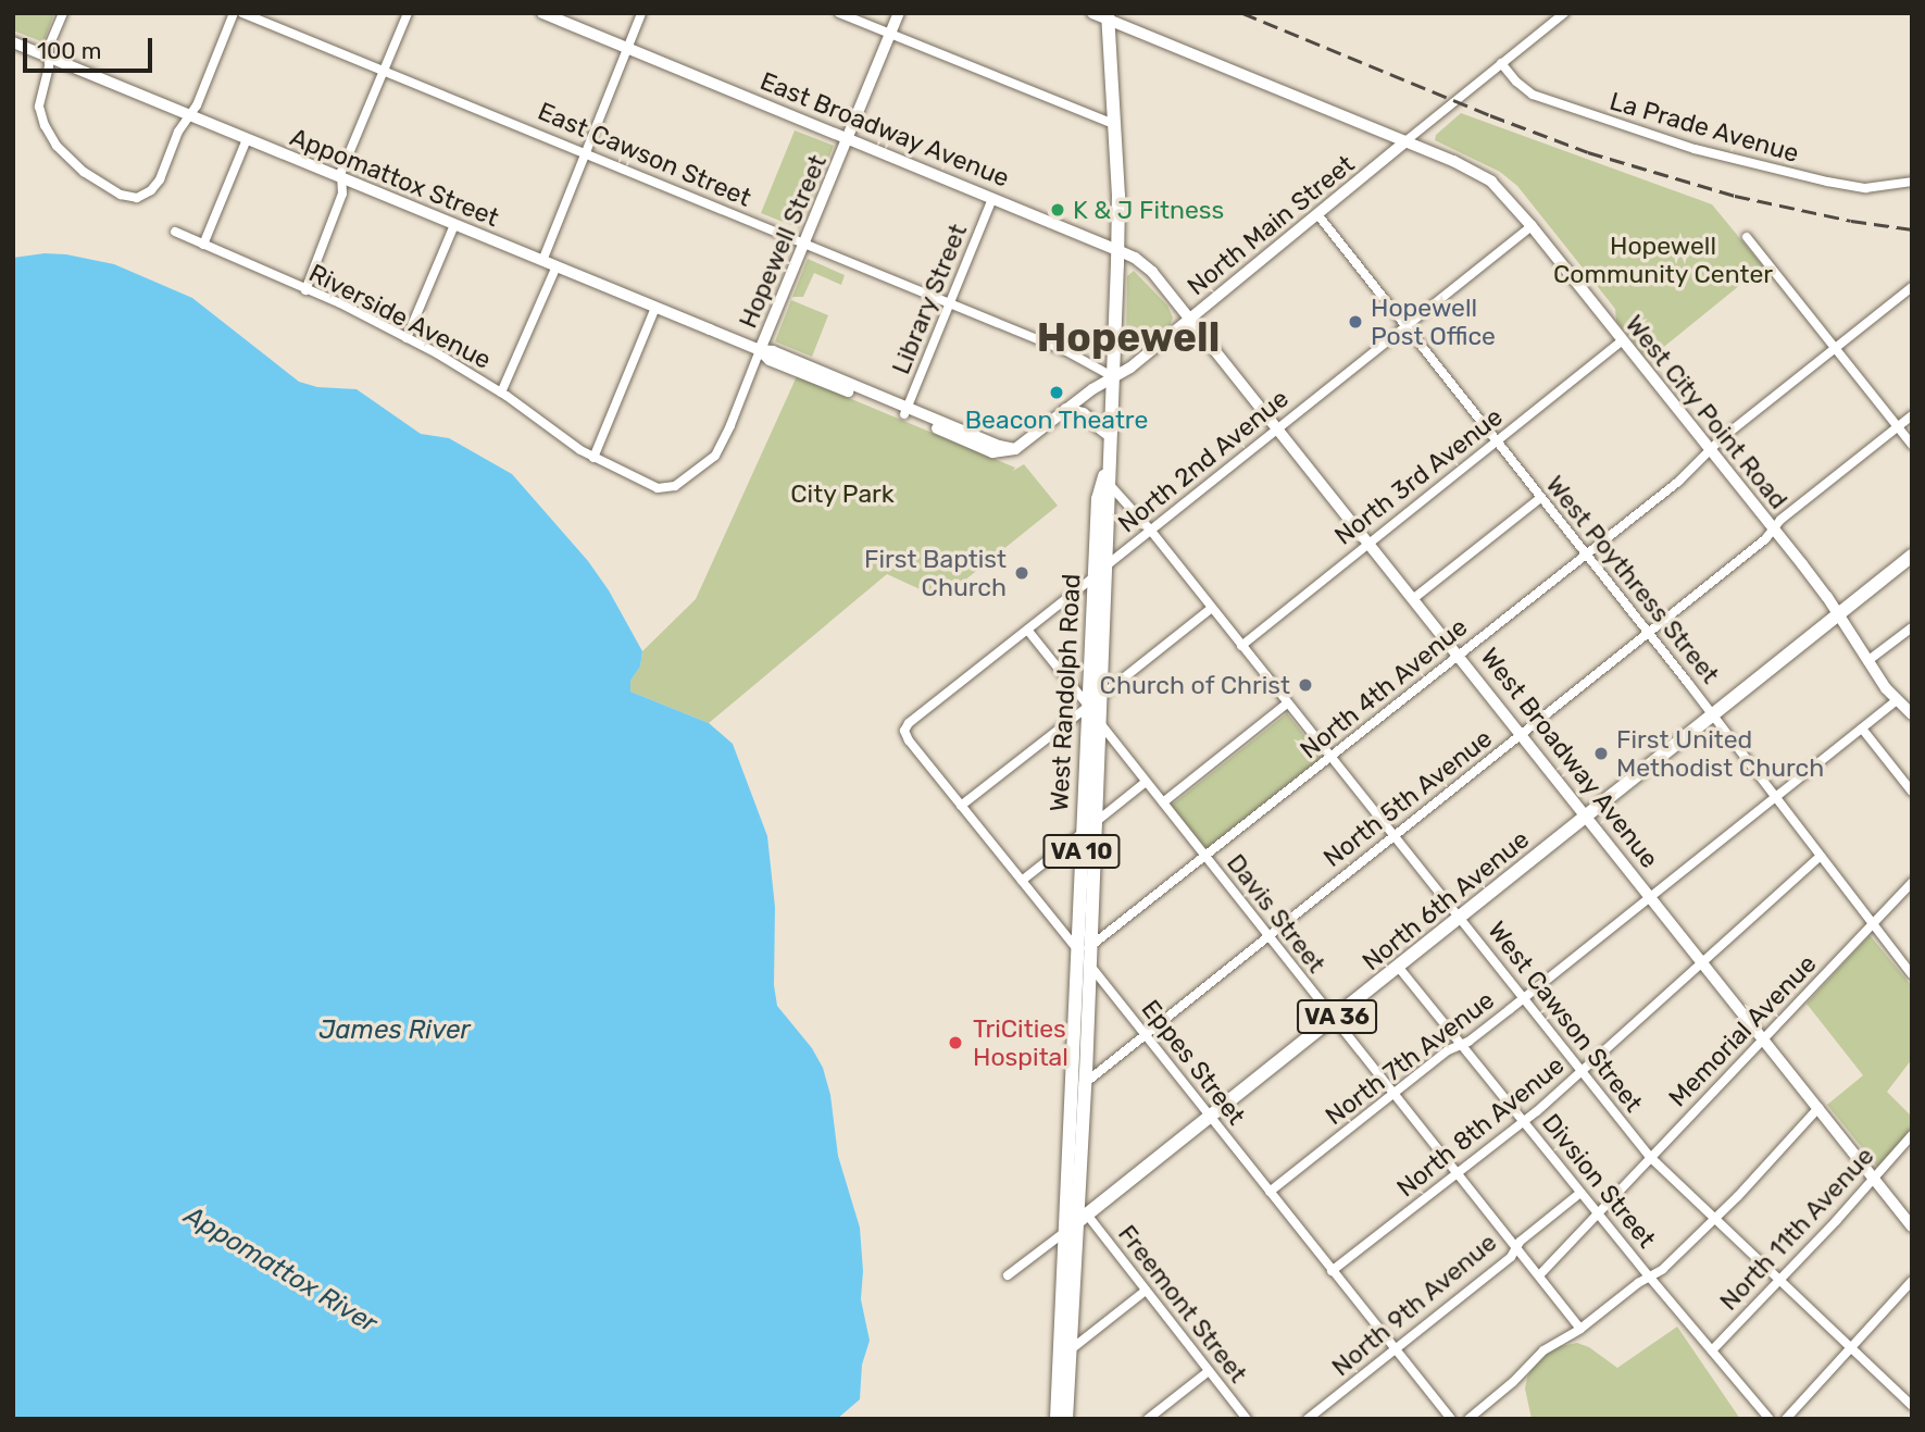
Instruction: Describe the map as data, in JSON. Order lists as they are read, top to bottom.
{
  "streets": {
    "main road": [
      "East Broadway Avenue",
      "West Randolph Road",
      "West Broadway Avenue",
      "VA 10",
      "North 6th Avenue",
      "VA 36"
    ],
    "street": [
      "La Prade Avenue",
      "East Cawson Street",
      "Appomattox Street",
      "North Main Street",
      "Hopewell Street",
      "Library Street",
      "Riverside Avenue",
      "West City Point Road",
      "North 2nd Avenue",
      "North 3rd Avenue",
      "West Poythress Street",
      "North 4th Avenue",
      "North 5th Avenue",
      "Davis Street",
      "West Cawson Street",
      "Memorial Avenue",
      "North 7th Avenue",
      "Eppes Street",
      "North 8th Avenue",
      "Divsion Street",
      "North 11th Avenue",
      "Freemont Street",
      "North 9th Avenue"
    ]
  },
  "crossings": [
    ["East Broadway Avenue", "North Main Street"],
    ["East Broadway Avenue", "Hopewell Street"],
    ["East Broadway Avenue", "Library Street"],
    ["East Broadway Avenue", "West Broadway Avenue"],
    ["East Broadway Avenue", "VA 10"],
    ["East Cawson Street", "North Main Street"],
    ["East Cawson Street", "Hopewell Street"],
    ["East Cawson Street", "Library Street"],
    ["East Cawson Street", "West Randolph Road"],
    ["East Cawson Street", "VA 10"],
    ["Appomattox Street", "North Main Street"],
    ["Appomattox Street", "Hopewell Street"],
    ["Appomattox Street", "Library Street"],
    ["North Main Street", "West City Point Road"],
    ["North Main Street", "West Poythress Street"],
    ["North Main Street", "West Randolph Road"],
    ["North Main Street", "West Broadway Avenue"],
    ["North Main Street", "VA 10"],
    ["Hopewell Street", "Riverside Avenue"],
    ["West City Point Road", "North 2nd Avenue"],
    ["West City Point Road", "North 3rd Avenue"],
    ["West City Point Road", "North 4th Avenue"],
    ["West City Point Road", "North 5th Avenue"],
    ["West City Point Road", "VA 10"],
    ["West City Point Road", "North 6th Avenue"],
    ["West City Point Road", "North 7th Avenue"],
    ["North 2nd Avenue", "West Poythress Street"],
    ["North 2nd Avenue", "West Randolph Road"],
    ["North 2nd Avenue", "West Broadway Avenue"],
    ["North 2nd Avenue", "Davis Street"],
    ["North 2nd Avenue", "West Cawson Street"],
    ["North 3rd Avenue", "West Poythress Street"],
    ["North 3rd Avenue", "West Broadway Avenue"],
    ["North 3rd Avenue", "West Cawson Street"],
    ["West Poythress Street", "North 4th Avenue"],
    ["West Poythress Street", "North 5th Avenue"],
    ["West Poythress Street", "North 6th Avenue"],
    ["West Poythress Street", "Memorial Avenue"],
    ["West Poythress Street", "North 7th Avenue"],
    ["West Poythress Street", "North 8th Avenue"],
    ["North 4th Avenue", "West Randolph Road"],
    ["North 4th Avenue", "West Broadway Avenue"],
    ["North 4th Avenue", "Davis Street"],
    ["North 4th Avenue", "West Cawson Street"],
    ["West Randolph Road", "North 5th Avenue"],
    ["West Randolph Road", "VA 10"],
    ["West Randolph Road", "North 6th Avenue"],
    ["West Randolph Road", "Davis Street"],
    ["West Randolph Road", "West Cawson Street"],
    ["West Randolph Road", "Eppes Street"],
    ["West Randolph Road", "Freemont Street"],
    ["West Broadway Avenue", "North 5th Avenue"],
    ["West Broadway Avenue", "North 6th Avenue"],
    ["West Broadway Avenue", "Memorial Avenue"],
    ["West Broadway Avenue", "North 7th Avenue"],
    ["West Broadway Avenue", "North 8th Avenue"],
    ["West Broadway Avenue", "North 11th Avenue"],
    ["North 5th Avenue", "Davis Street"],
    ["North 5th Avenue", "West Cawson Street"],
    ["North 5th Avenue", "Eppes Street"],
    ["North 6th Avenue", "Davis Street"],
    ["North 6th Avenue", "West Cawson Street"],
    ["North 6th Avenue", "Eppes Street"],
    ["North 6th Avenue", "Divsion Street"],
    ["North 6th Avenue", "Freemont Street"],
    ["Davis Street", "Memorial Avenue"],
    ["Davis Street", "North 7th Avenue"],
    ["Davis Street", "North 8th Avenue"],
    ["Davis Street", "North 9th Avenue"],
    ["West Cawson Street", "Memorial Avenue"],
    ["West Cawson Street", "North 7th Avenue"],
    ["West Cawson Street", "North 8th Avenue"],
    ["West Cawson Street", "North 11th Avenue"],
    ["Memorial Avenue", "Divsion Street"],
    ["North 7th Avenue", "Eppes Street"],
    ["North 7th Avenue", "Divsion Street"],
    ["Eppes Street", "North 8th Avenue"],
    ["Eppes Street", "North 9th Avenue"],
    ["North 8th Avenue", "Divsion Street"],
    ["Divsion Street", "North 11th Avenue"],
    ["Divsion Street", "North 9th Avenue"]
  ],
  "districts": ["Hopewell"],
  "water": ["James River", "Appomattox River"],
  "parks": ["Hopewell Community Center", "City Park"],
  "places": [
    "K & J Fitness",
    "Hopewell Post Office",
    "Beacon Theatre",
    "First Baptist Church",
    "Church of Christ",
    "First United Methodist Church",
    "TriCities Hospital"
  ],
  "scale_bar": "100 m"
}
